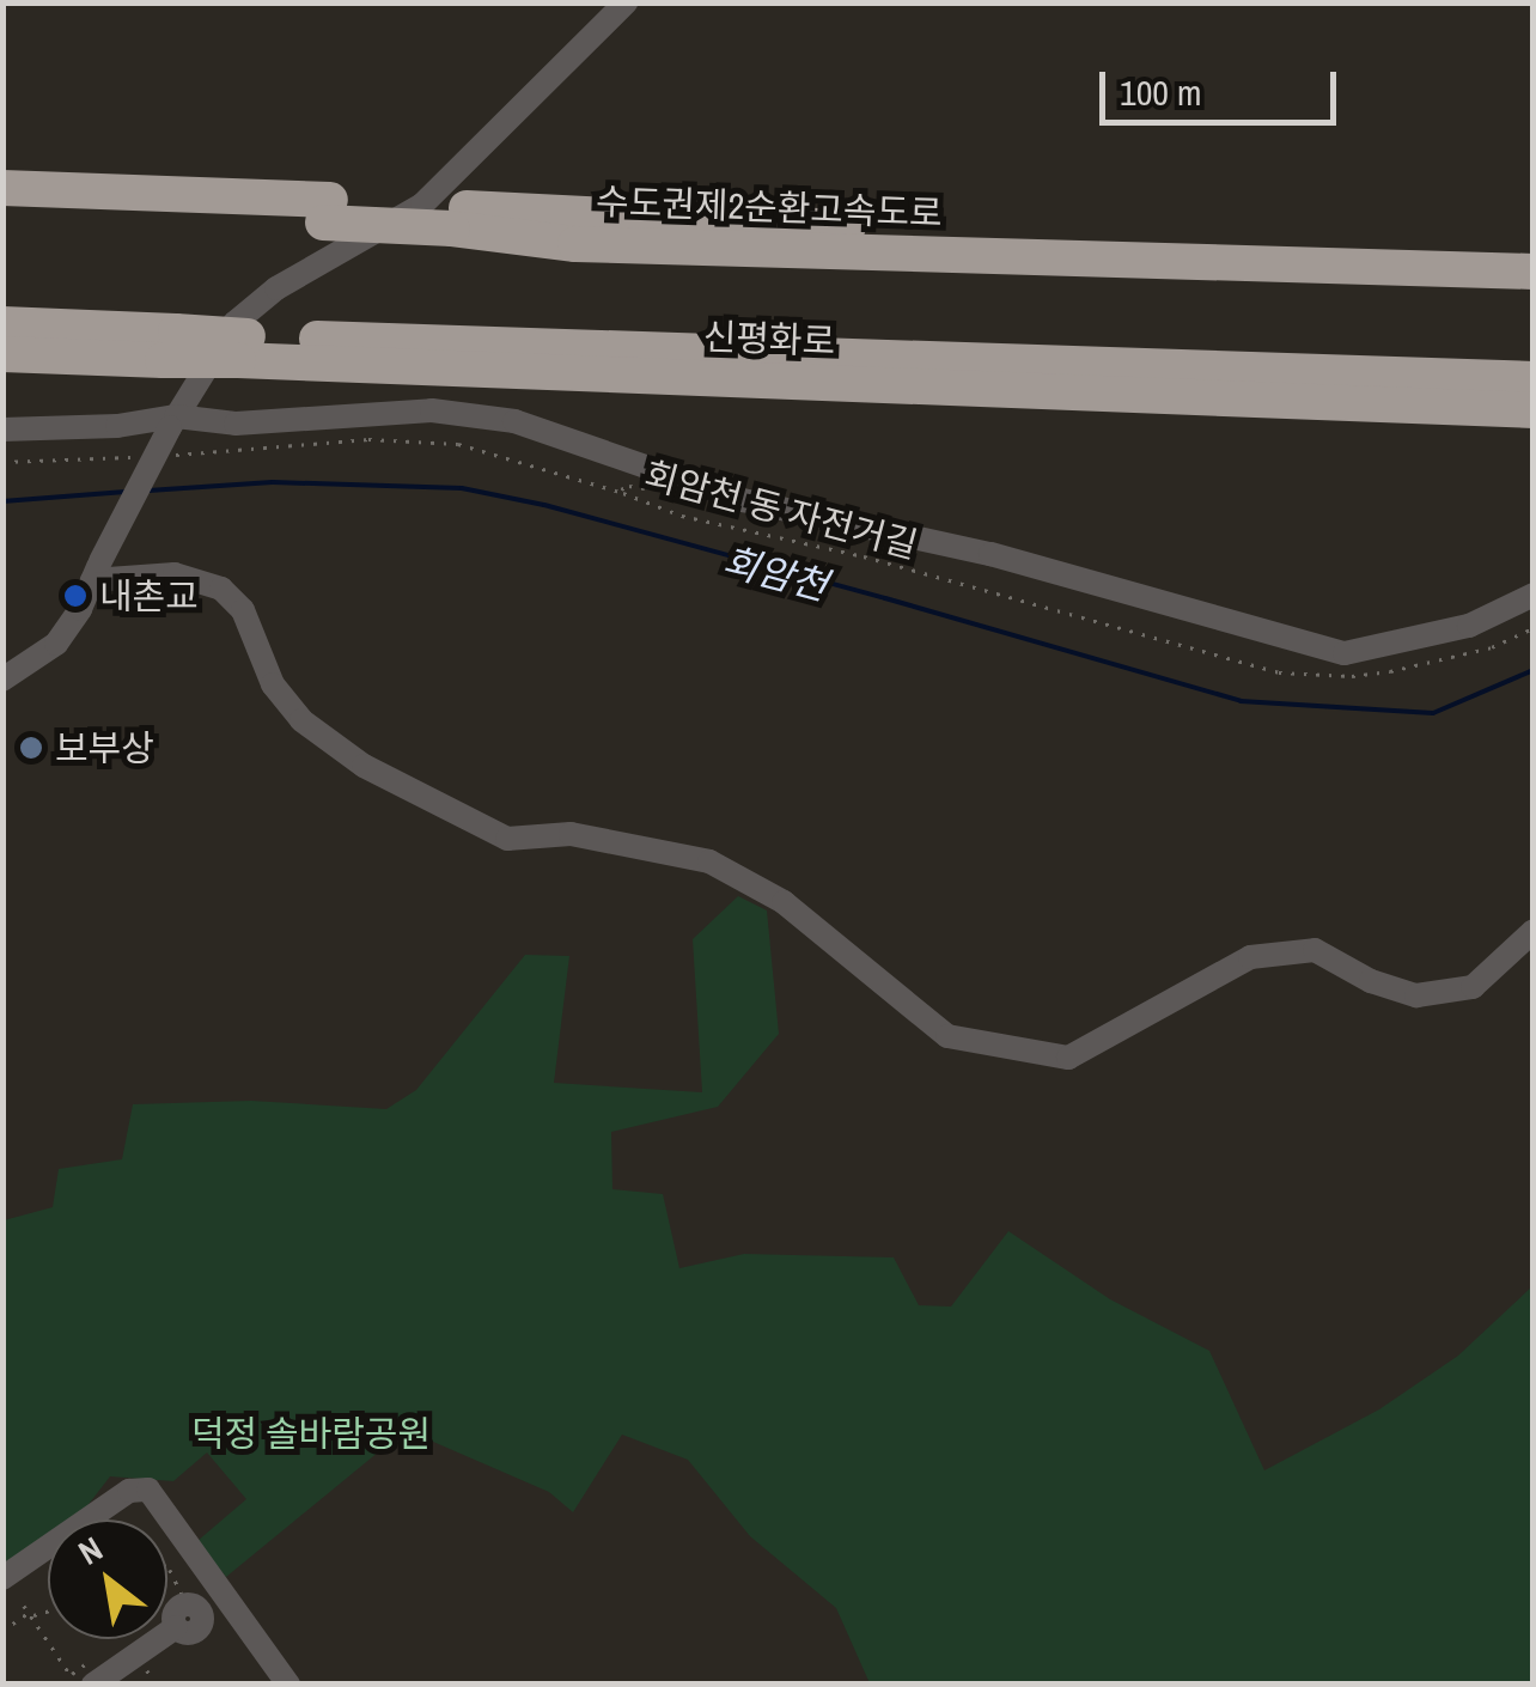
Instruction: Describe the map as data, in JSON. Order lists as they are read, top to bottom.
{
  "streets": {
    "highway": ["수도권제2순환고속도로", "신평화로"],
    "path": ["회암천 동 자전거길"]
  },
  "water": ["회암천"],
  "parks": ["덕정 솔바람공원"],
  "places": ["내촌교", "보부상"],
  "scale_bar": "100 m",
  "north": "top left"
}
